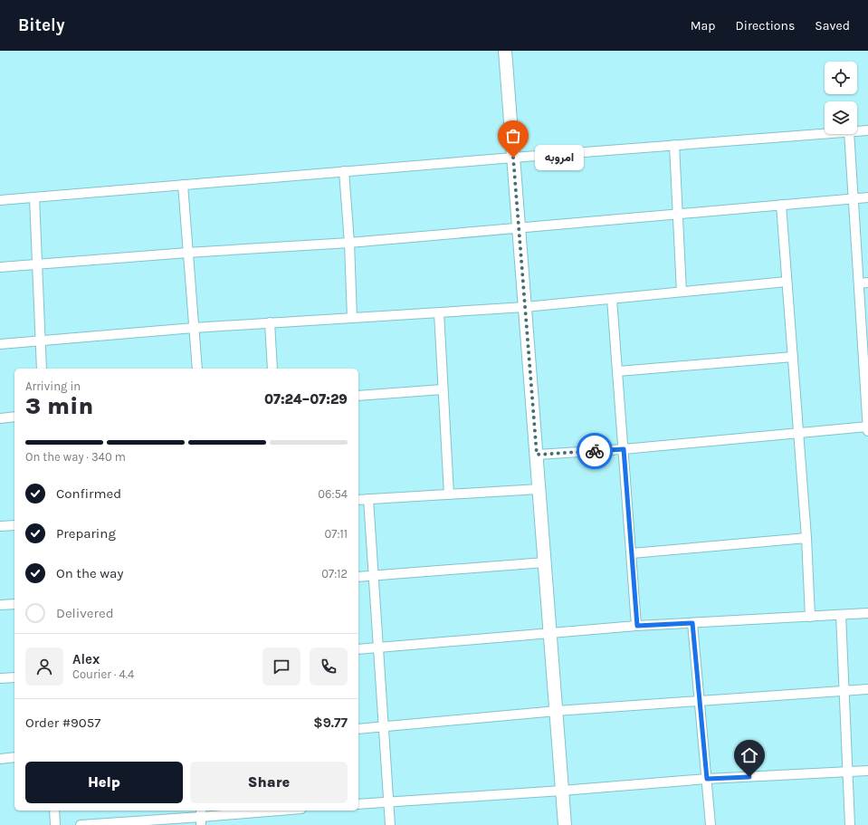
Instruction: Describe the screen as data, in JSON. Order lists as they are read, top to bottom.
{
  "places": ["امروبه"],
  "page": {
    "header": "Bitely",
    "nav": ["Map", "Directions", "Saved"],
    "bubble": "امروبه",
    "heading": ["3 min", "Arriving in", "07:24–07:29"],
    "panel": [
      "Alex",
      "Courier · 4.4",
      "Order #9057",
      "$9.77"
    ],
    "bar": "On the way · 340 m",
    "list": [
      ["Confirmed", "06:54"],
      ["Preparing", "07:11"],
      ["On the way", "07:12"],
      "Delivered"
    ],
    "buttons": ["Help", "Share"]
  }
}
